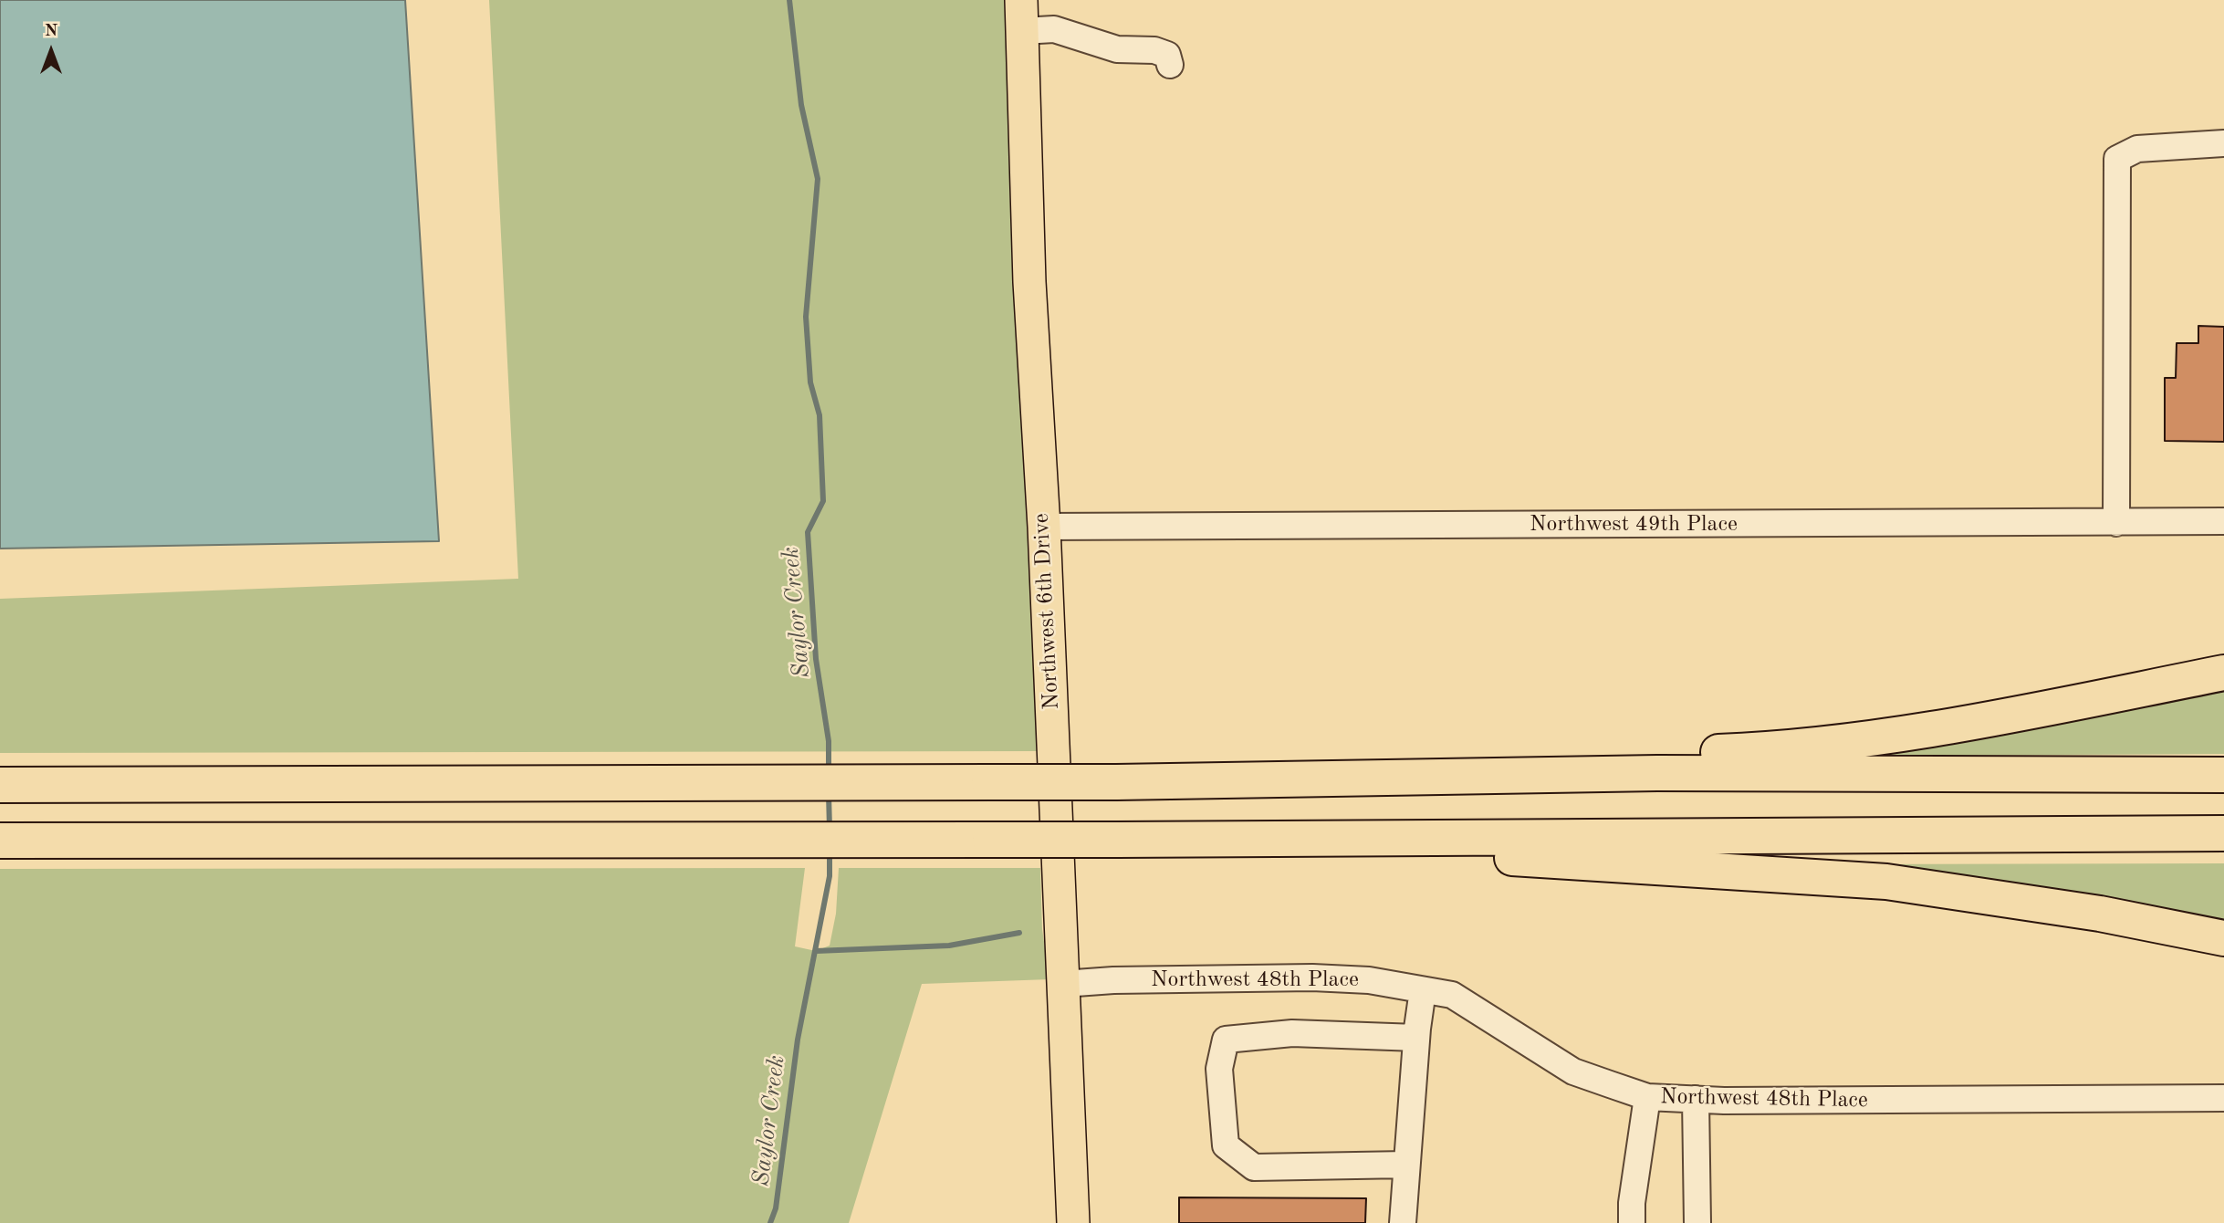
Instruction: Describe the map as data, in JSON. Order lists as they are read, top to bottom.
{
  "streets": {
    "main road": ["Northwest 6th Drive"],
    "street": ["Northwest 49th Place", "Northwest 48th Place"]
  },
  "crossings": [
    ["Northwest 49th Place", "Northwest 6th Drive"],
    ["Northwest 6th Drive", "Northwest 48th Place"]
  ],
  "water": ["Saylor Creek"],
  "north": "top"
}
